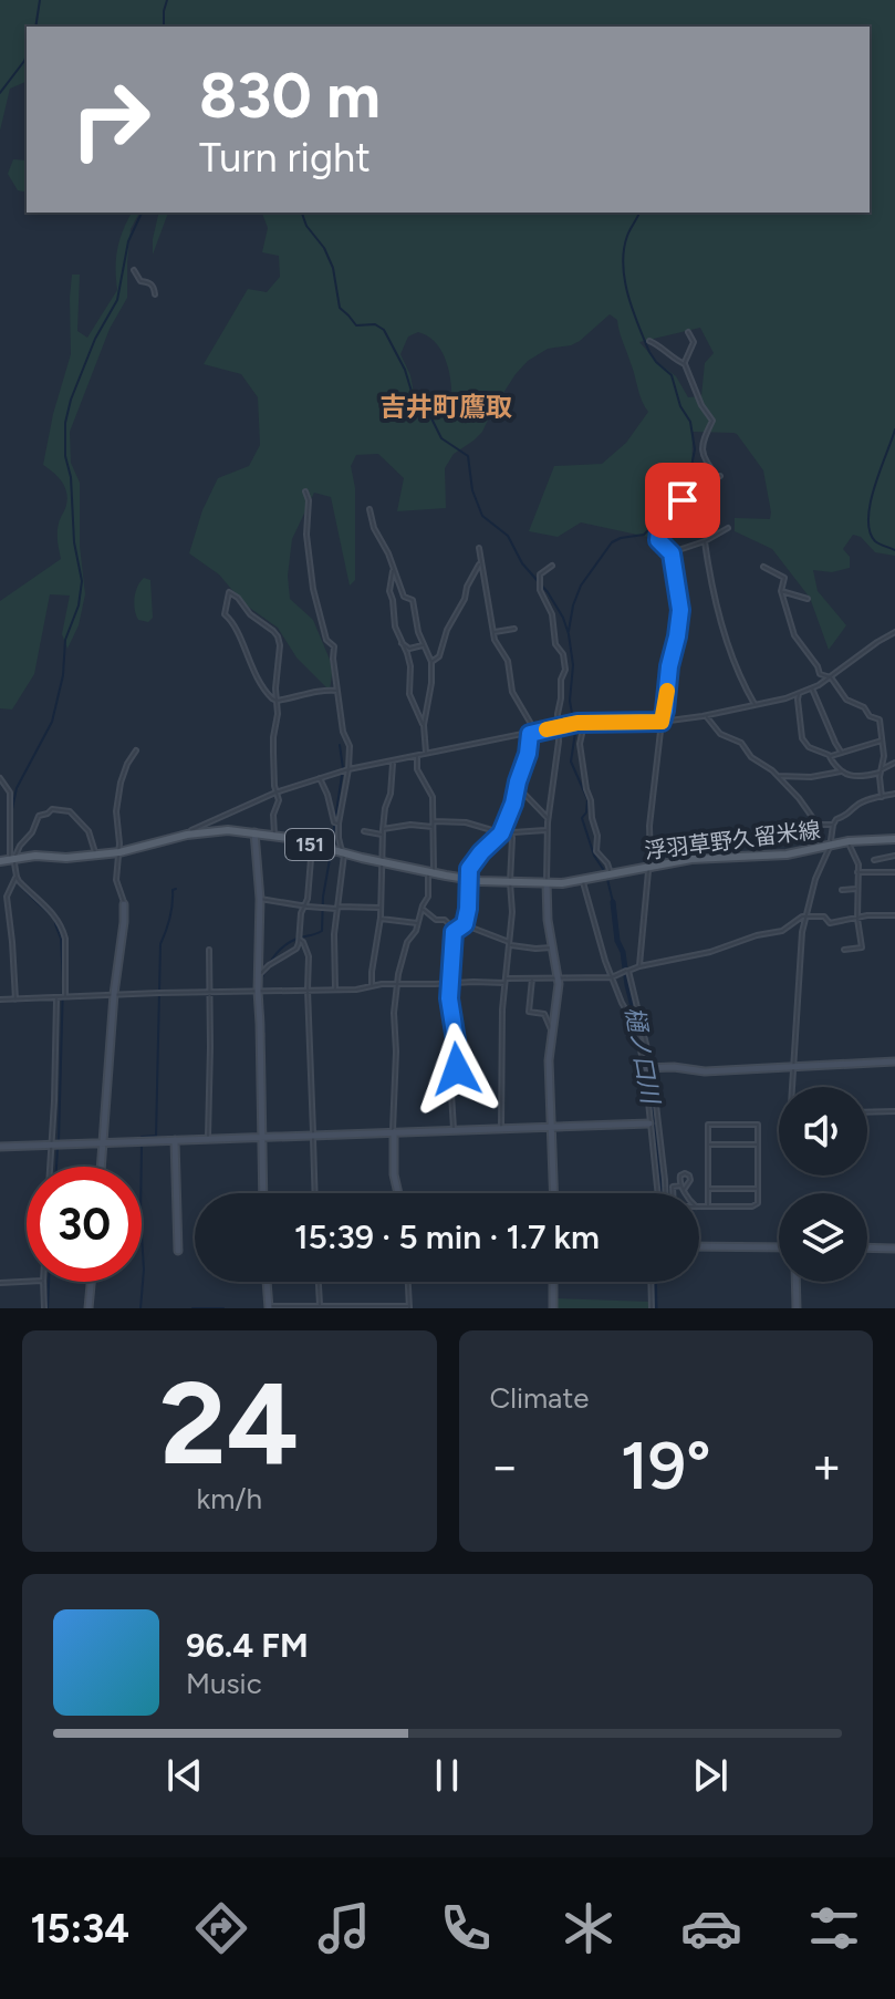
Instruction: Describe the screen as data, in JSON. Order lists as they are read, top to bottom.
{
  "streets": {
    "main road": ["浮羽草野久留米線", "151"]
  },
  "districts": ["吉井町鷹取"],
  "water": ["樋ノ口川"],
  "page": {
    "turn": ["830 m", "Turn right"],
    "limit": "30",
    "trip": "15:39 · 5 min · 1.7 km",
    "tile": [
      ["24", "km/h"],
      "Climate"
    ],
    "heat": ["−", "19°", "+"],
    "song": ["96.4 FM", "Music"],
    "tabs": "15:34"
  }
}
